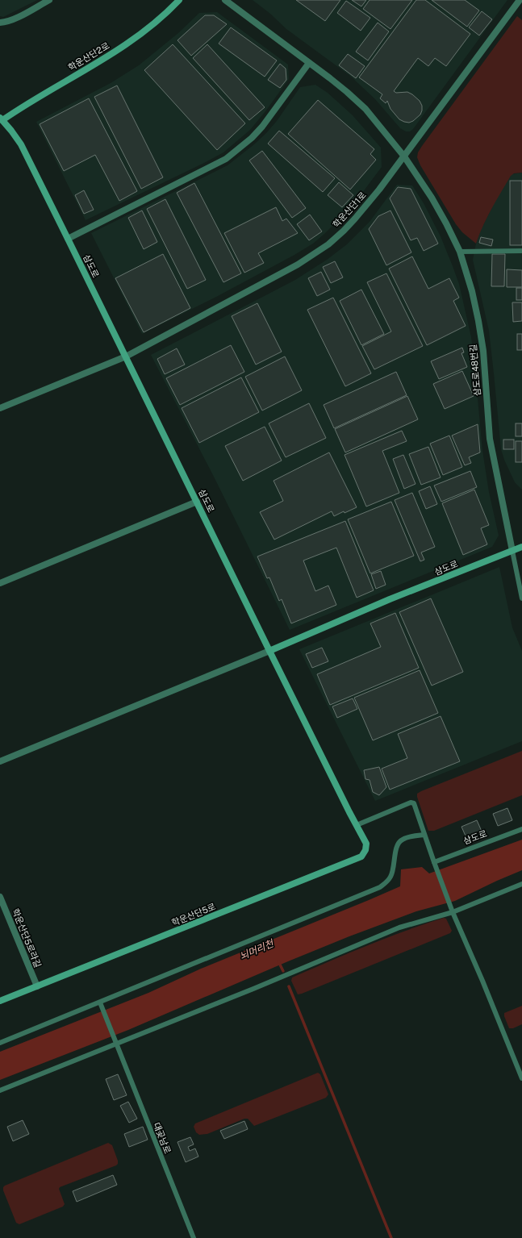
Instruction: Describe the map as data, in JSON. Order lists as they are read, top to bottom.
{
  "streets": {
    "street": [
      "학운산단2로",
      "학운산단1로",
      "삼도로",
      "삼도로48번길",
      "학운산단5로",
      "학운산단5로라길"
    ],
    "lane": ["대곶남로"]
  },
  "crossings": [
    ["학운산단2로", "삼도로"],
    ["학운산단1로", "삼도로"],
    ["학운산단1로", "삼도로48번길"],
    ["삼도로", "삼도로48번길"],
    ["삼도로", "학운산단5로"],
    ["학운산단5로", "학운산단5로라길"]
  ],
  "water": ["뇌머리천"]
}
